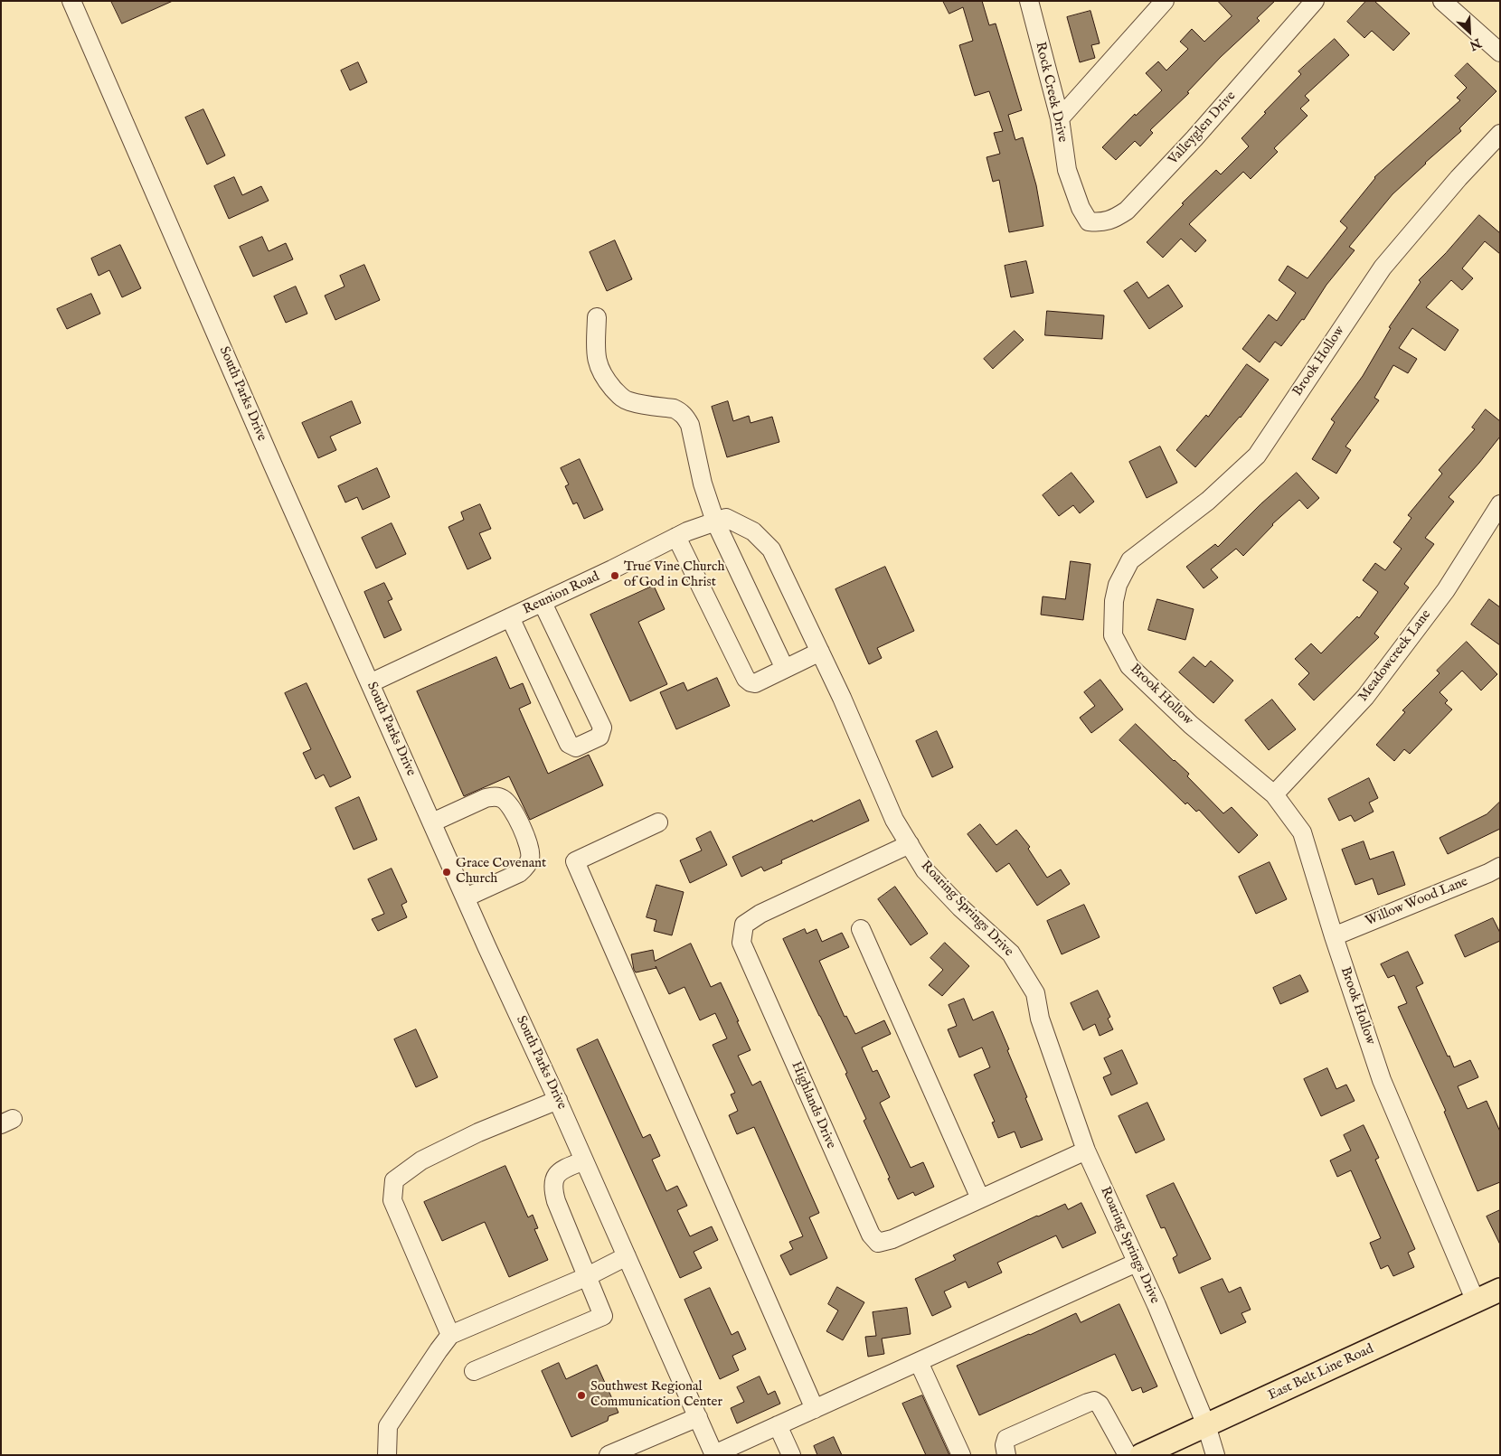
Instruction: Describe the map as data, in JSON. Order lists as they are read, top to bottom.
{
  "streets": {
    "main road": ["East Belt Line Road"],
    "street": [
      "Rock Creek Drive",
      "Valleyglen Drive",
      "Brook Hollow",
      "South Parks Drive",
      "Reunion Road",
      "Meadowcreek Lane",
      "Willow Wood Lane",
      "Roaring Springs Drive",
      "Highlands Drive"
    ]
  },
  "crossings": [
    ["Rock Creek Drive", "Valleyglen Drive"],
    ["Brook Hollow", "Meadowcreek Lane"],
    ["Brook Hollow", "Willow Wood Lane"],
    ["Brook Hollow", "East Belt Line Road"],
    ["South Parks Drive", "Reunion Road"],
    ["Reunion Road", "Roaring Springs Drive"],
    ["Roaring Springs Drive", "Highlands Drive"],
    ["Roaring Springs Drive", "East Belt Line Road"]
  ],
  "places": ["True Vine Church of God in Christ", "Grace Covenant Church", "Southwest Regional Communication Center"],
  "north": "bottom right"
}
